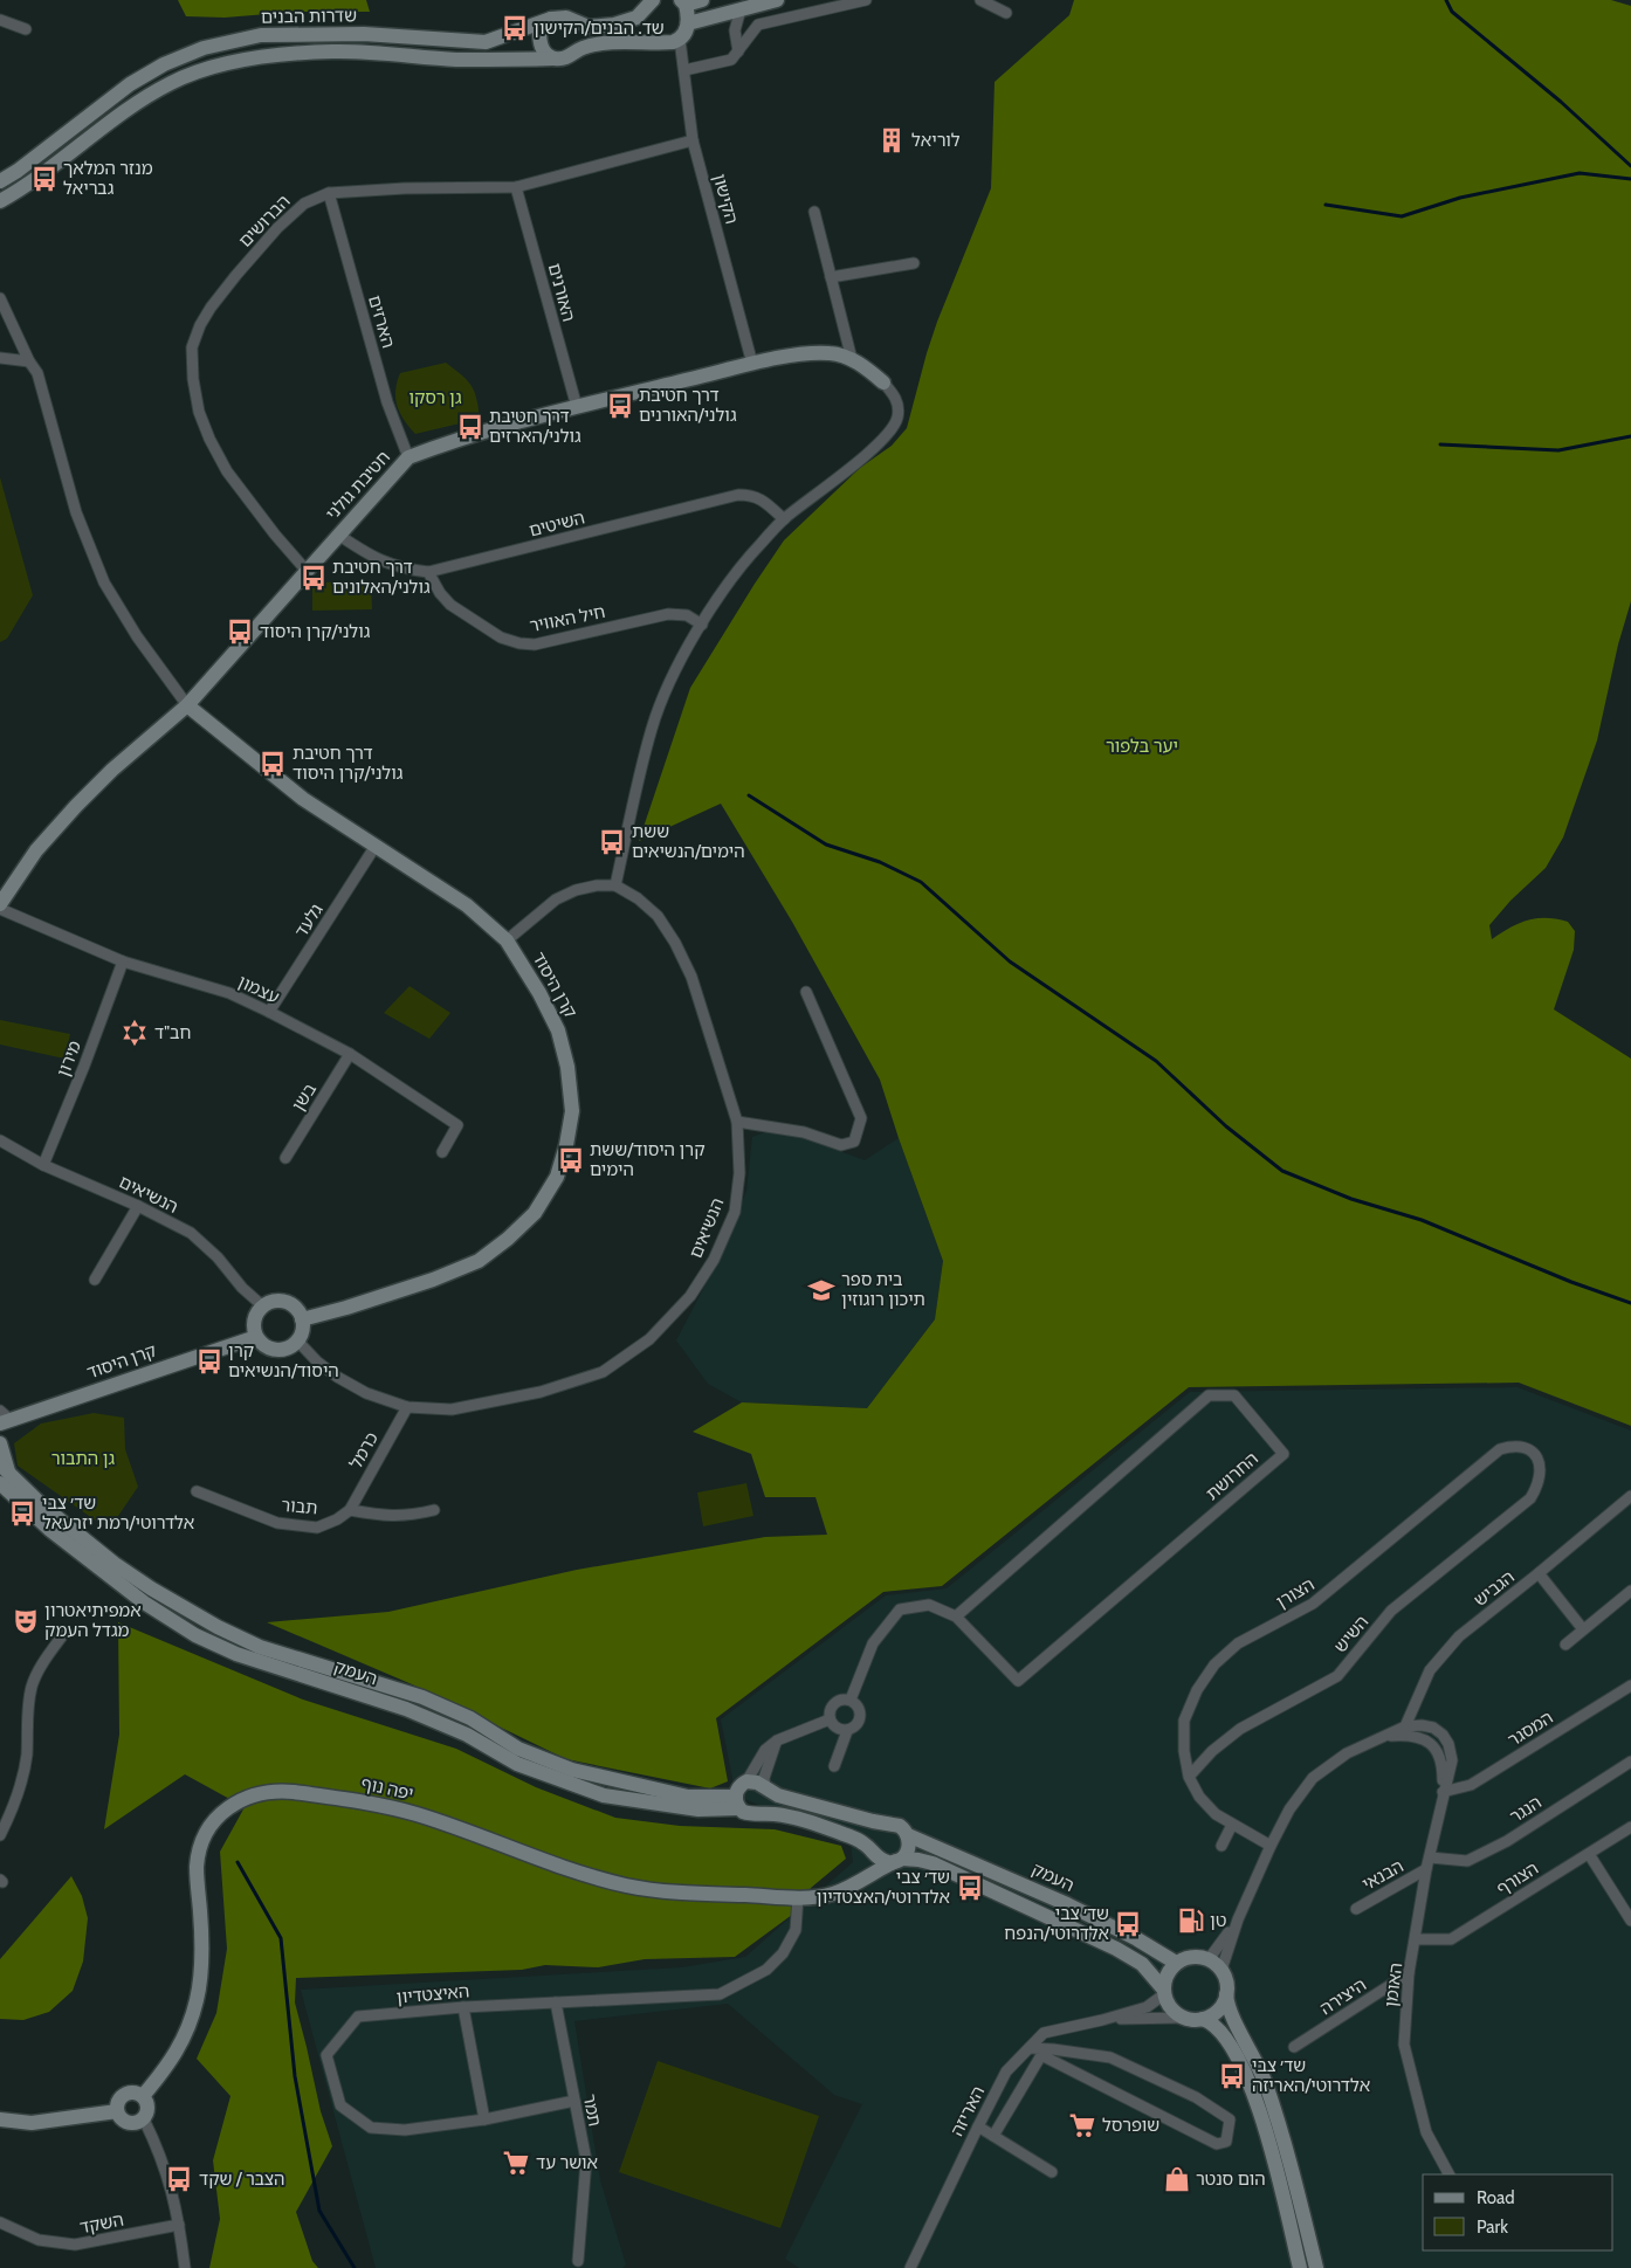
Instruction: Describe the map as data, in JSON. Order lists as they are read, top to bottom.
{
  "streets": {
    "main road": [
      "שדרות הבנים",
      "חטיבת גולני",
      "קרן היסוד",
      "העמק",
      "יפה נוף"
    ],
    "street": [
      "הקישון",
      "הברושים",
      "האורנים",
      "הארזים",
      "השיטים",
      "חיל האוויר",
      "גלעד",
      "עצמון",
      "מירון",
      "בשן",
      "הנשיאים",
      "כרמל",
      "החרושת",
      "תבור",
      "הגביש",
      "הצורן",
      "השיש",
      "המסגר",
      "הנגר",
      "הבנאי",
      "הצורף",
      "האומן",
      "האיצטדיון",
      "היצירה",
      "תמר",
      "האריזה",
      "השקד"
    ]
  },
  "crossings": [
    ["שדרות הבנים", "הקישון"],
    ["הקישון", "הברושים"],
    ["הקישון", "חטיבת גולני"],
    ["הברושים", "האורנים"],
    ["הברושים", "הארזים"],
    ["הברושים", "חטיבת גולני"],
    ["האורנים", "חטיבת גולני"],
    ["הארזים", "חטיבת גולני"],
    ["חטיבת גולני", "השיטים"],
    ["חטיבת גולני", "קרן היסוד"],
    ["השיטים", "חיל האוויר"],
    ["גלעד", "קרן היסוד"],
    ["גלעד", "עצמון"],
    ["קרן היסוד", "הנשיאים"],
    ["עצמון", "מירון"],
    ["עצמון", "בשן"],
    ["מירון", "הנשיאים"],
    ["הנשיאים", "כרמל"],
    ["כרמל", "תבור"],
    ["הצורן", "השיש"],
    ["העמק", "יפה נוף"],
    ["העמק", "האריזה"],
    ["המסגר", "האומן"],
    ["יפה נוף", "האיצטדיון"],
    ["הנגר", "האומן"],
    ["הבנאי", "האומן"],
    ["הצורף", "האומן"],
    ["האומן", "היצירה"],
    ["האיצטדיון", "תמר"]
  ],
  "parks": ["גן רסקו", "יער בלפור", "גן התבור"],
  "places": {
    "bus stop": [
      "שד. הבנים/הקישון",
      "מנזר המלאך גבריאל",
      "דרך חטיבת גולני/האורנים",
      "דרך חטיבת גולני/הארזים",
      "דרך חטיבת גולני/האלונים",
      "גולני/קרן היסוד",
      "דרך חטיבת גולני/קרן היסוד",
      "ששת הימים/הנשיאים",
      "קרן היסוד/ששת הימים",
      "קרן היסוד/הנשיאים",
      "שד׳ צבי אלדרוטי/רמת יזרעאל",
      "שד׳ צבי אלדרוטי/האצטדיון",
      "שד׳ צבי אלדרוטי/הנפח",
      "שד׳ צבי אלדרוטי/האריזה",
      "הצבר / שקד"
    ],
    "building": ["לוריאל"],
    "synagogue": ["חב\"ד"],
    "school or university": ["בית ספר תיכון רוגוזין"],
    "theatre": ["אמפיתיאטרון מגדל העמק"],
    "fuel station": ["טן"],
    "supermarket": ["שופרסל", "אושר עד"],
    "shop": ["הום סנטר"]
  },
  "legend": ["Road", "Park"]
}
